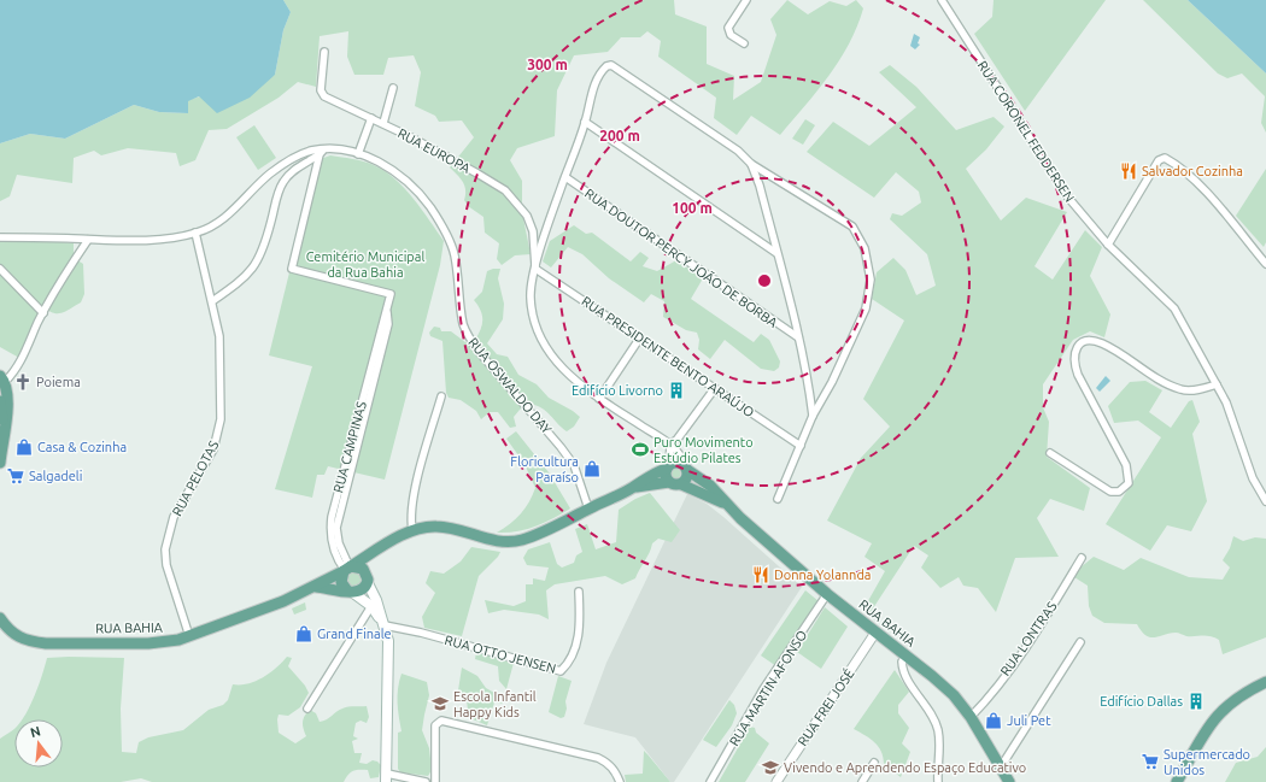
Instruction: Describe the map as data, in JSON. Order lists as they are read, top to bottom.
{
  "streets": {
    "main road": ["RUA BAHIA"],
    "street": [
      "RUA CORONEL FEDDERSEN",
      "RUA EUROPA",
      "RUA DOUTOR PERCY JOÃO DE BORBA",
      "RUA PRESIDENTE BENTO ARAÚJO",
      "RUA OSWALDO DAY",
      "RUA CAMPINAS",
      "RUA PELOTAS",
      "RUA LONTRAS",
      "RUA OTTO JENSEN",
      "RUA MARTIN AFONSO",
      "RUA FREI JOSÉ"
    ]
  },
  "crossings": [
    ["RUA EUROPA", "RUA PRESIDENTE BENTO ARAÚJO"],
    ["RUA OSWALDO DAY", "RUA CAMPINAS"],
    ["RUA OSWALDO DAY", "RUA BAHIA"],
    ["RUA CAMPINAS", "RUA BAHIA"],
    ["RUA PELOTAS", "RUA BAHIA"],
    ["RUA BAHIA", "RUA LONTRAS"],
    ["RUA BAHIA", "RUA MARTIN AFONSO"],
    ["RUA BAHIA", "RUA FREI JOSÉ"]
  ],
  "parks": ["Cemitério Municipal da Rua Bahia"],
  "places": {
    "restaurant": ["Salvador Cozinha", "Donna Yolannda"],
    "church": ["Poiema"],
    "building": ["Edifício Livorno", "Edifício Dallas"],
    "shop": [
      "Casa & Cozinha",
      "Floricultura Paraíso",
      "Grand Finale",
      "Juli Pet"
    ],
    "sports": ["Puro Movimento Estúdio Pilates"],
    "supermarket": ["Salgadeli", "Supermercado Unidos"],
    "school or university": ["Escola Infantil Happy Kids", "Vivendo e Aprendendo Espaço Educativo"]
  },
  "north": "top",
  "rings": ["300 m", "200 m", "100 m"]
}
